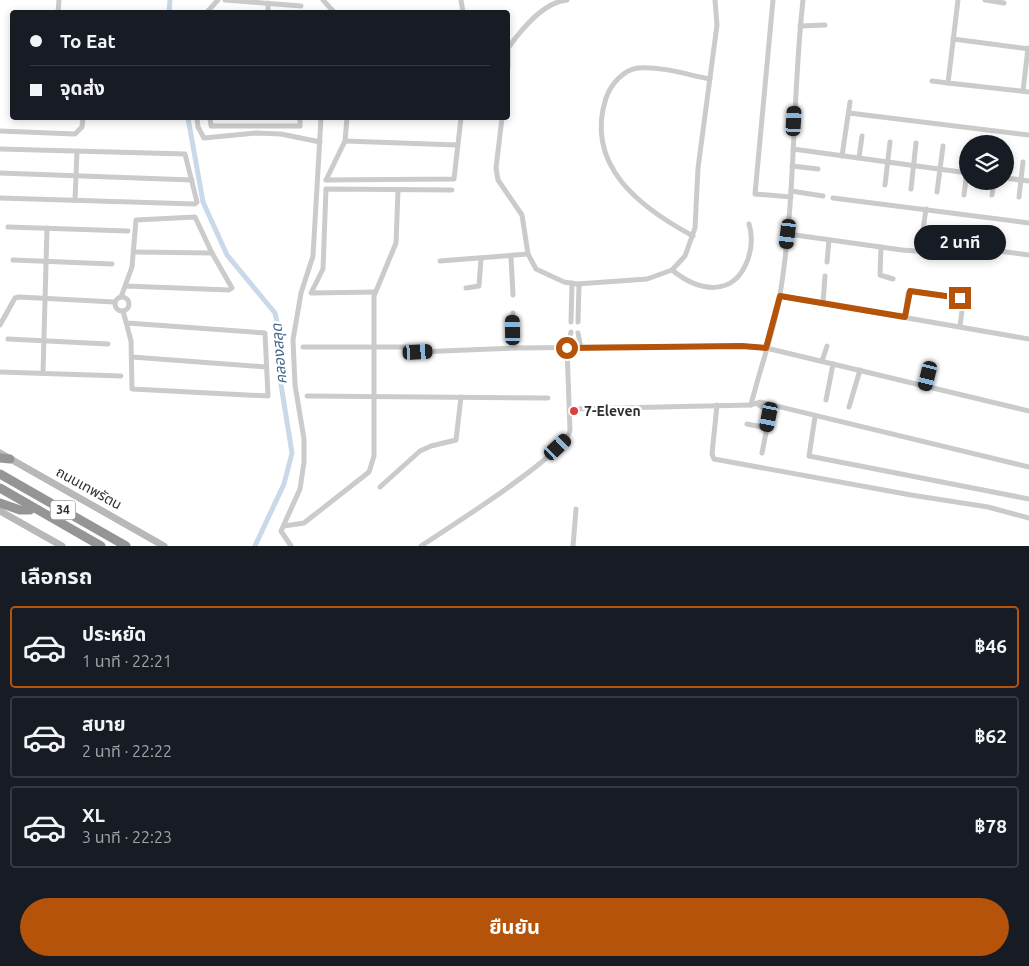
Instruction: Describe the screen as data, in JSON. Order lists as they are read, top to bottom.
{
  "streets": {
    "highway": ["34"],
    "main road": ["ถนนเทพรัตน"]
  },
  "water": ["คลองสลุด"],
  "places": ["7-Eleven"],
  "page": {
    "banner": ["To Eat", "จุดส่ง"],
    "bubble": "2 นาที",
    "heading": "เลือกรถ",
    "list": [
      {
        "name": "ประหยัด",
        "note": "1 นาที · 22:21",
        "value": "฿46"
      },
      {
        "name": "สบาย",
        "note": "2 นาที · 22:22",
        "value": "฿62"
      },
      {
        "name": "XL",
        "note": "3 นาที · 22:23",
        "value": "฿78"
      }
    ],
    "buttons": "ยืนยัน"
  }
}
